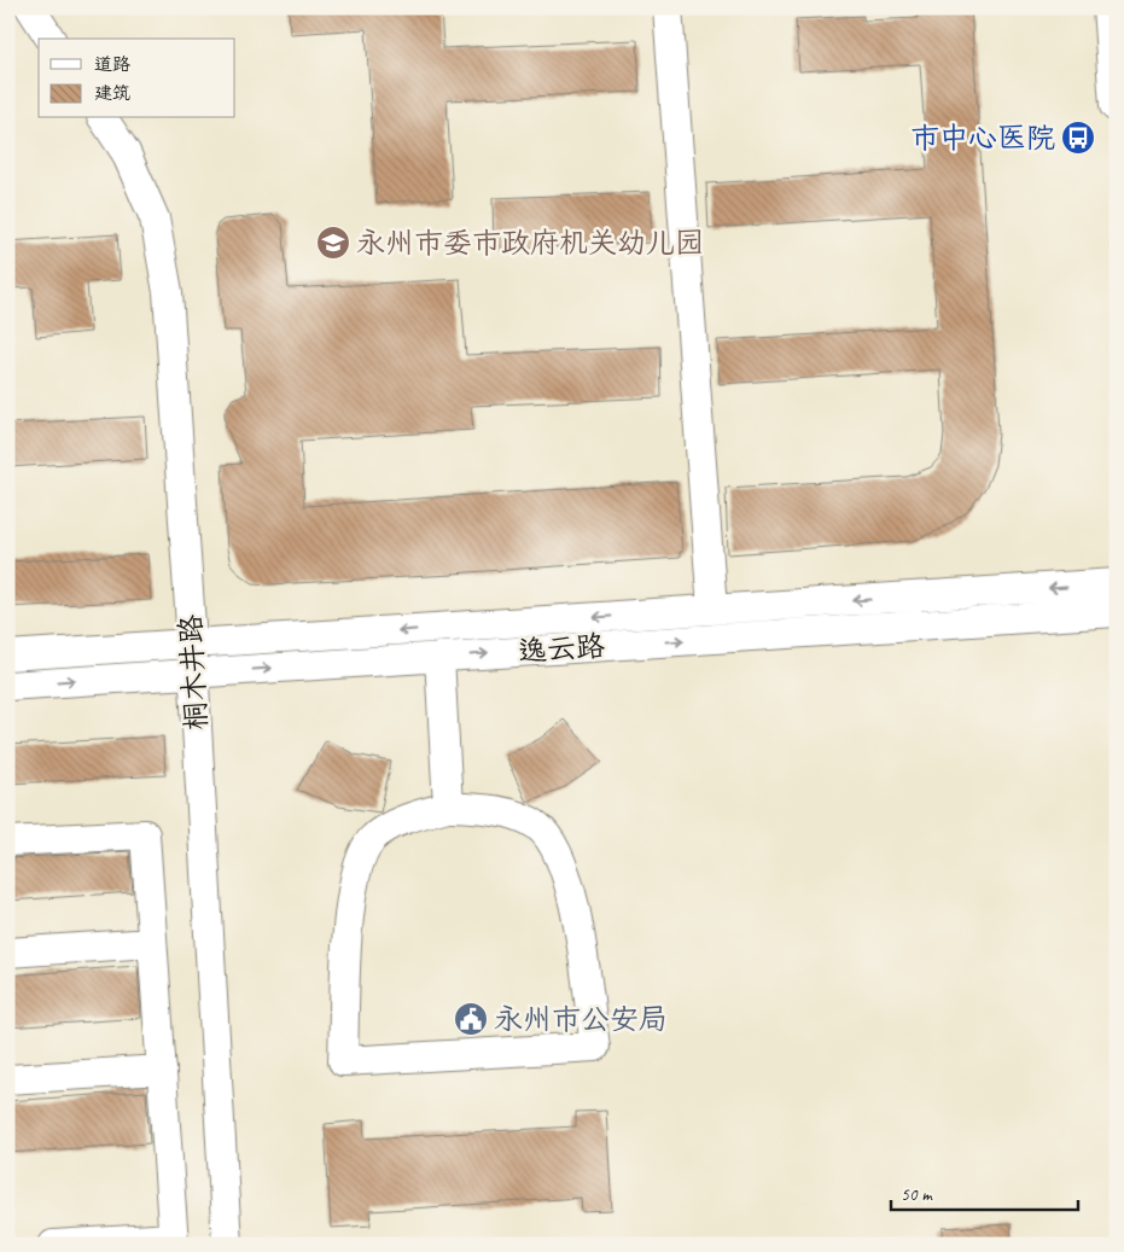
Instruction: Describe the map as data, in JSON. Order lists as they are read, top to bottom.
{
  "streets": {
    "street": ["逸云路", "桐木井路"]
  },
  "crossings": [
    ["逸云路", "桐木井路"]
  ],
  "places": {
    "bus stop": ["市中心医院"],
    "school or university": ["永州市委市政府机关幼儿园"],
    "public building": ["永州市公安局"]
  },
  "legend": ["道路", "建筑"],
  "scale_bar": "50 m"
}
